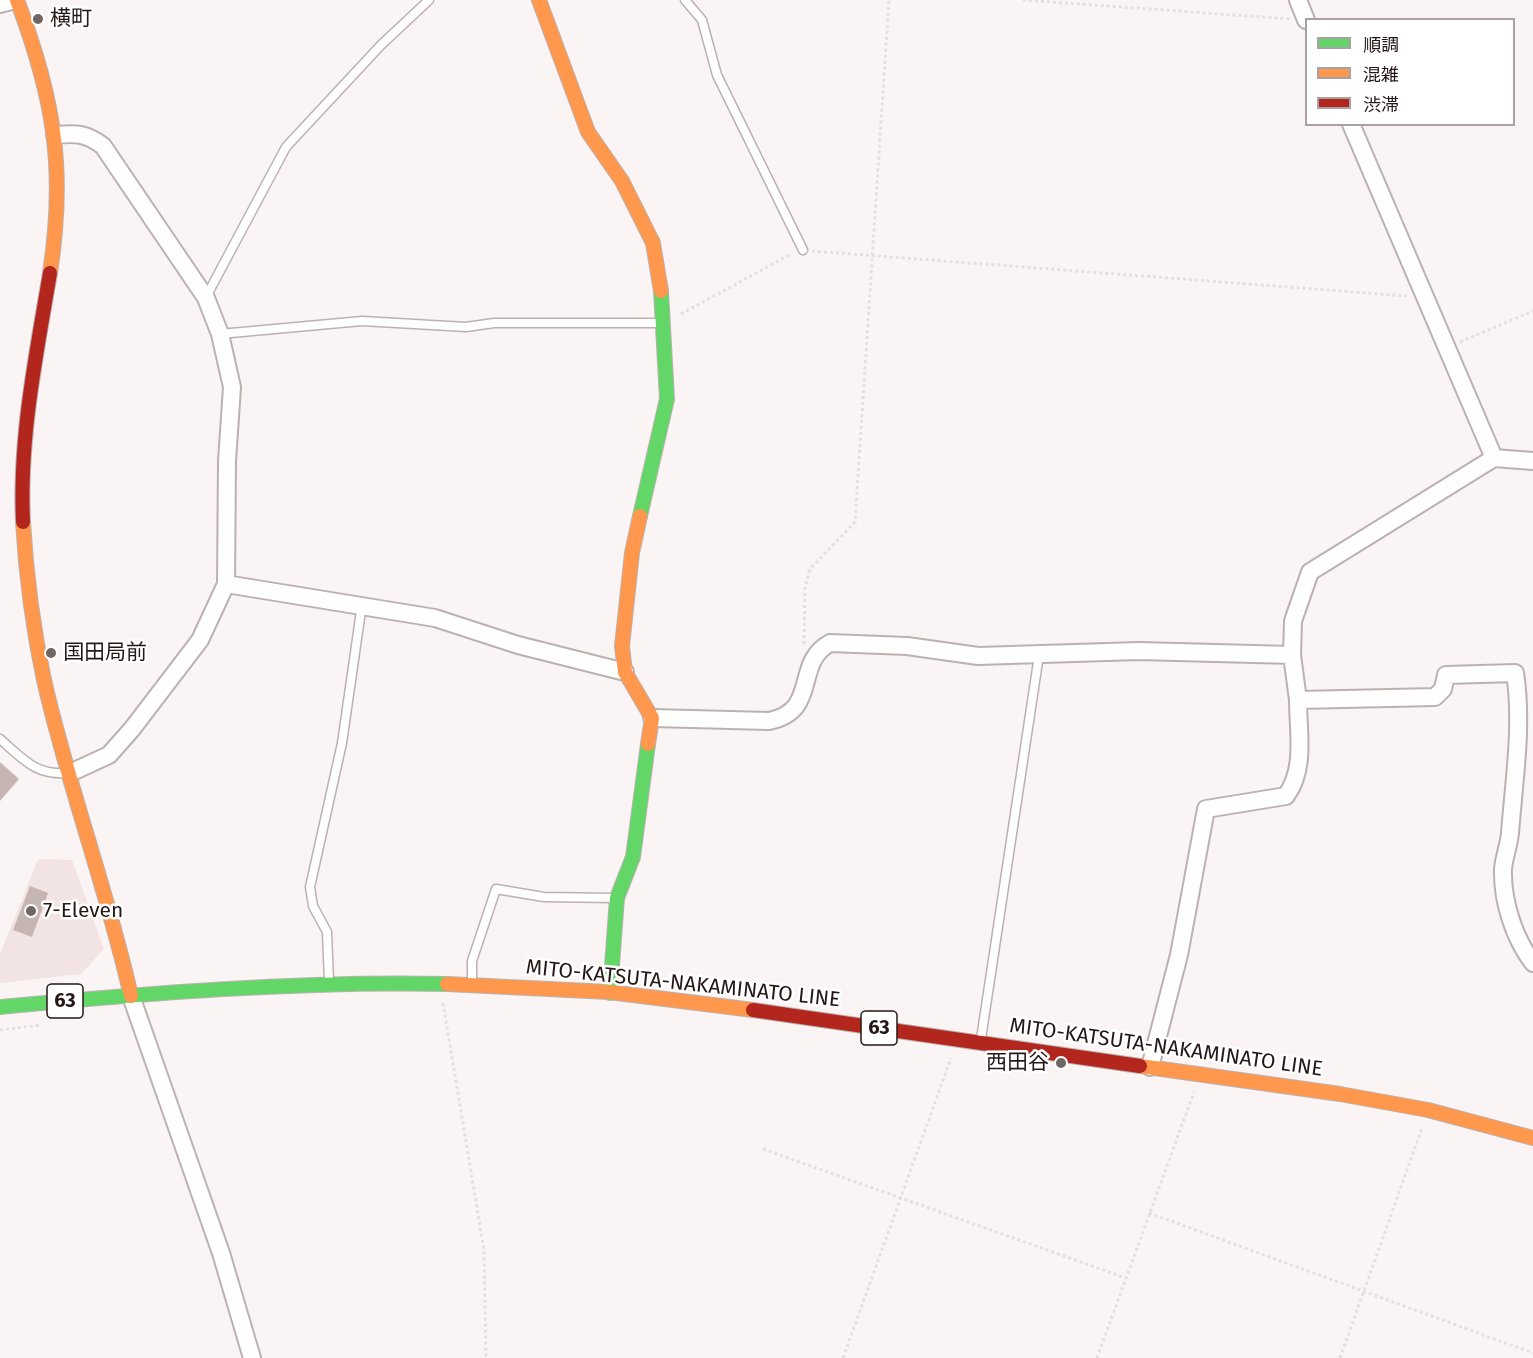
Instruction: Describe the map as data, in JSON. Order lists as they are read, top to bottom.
{
  "streets": {
    "main road": ["MITO-KATSUTA-NAKAMINATO LINE", "63"]
  },
  "places": [
    "横町",
    "国田局前",
    "7-Eleven",
    "西田谷"
  ],
  "legend": ["順調", "混雑", "渋滞"]
}
